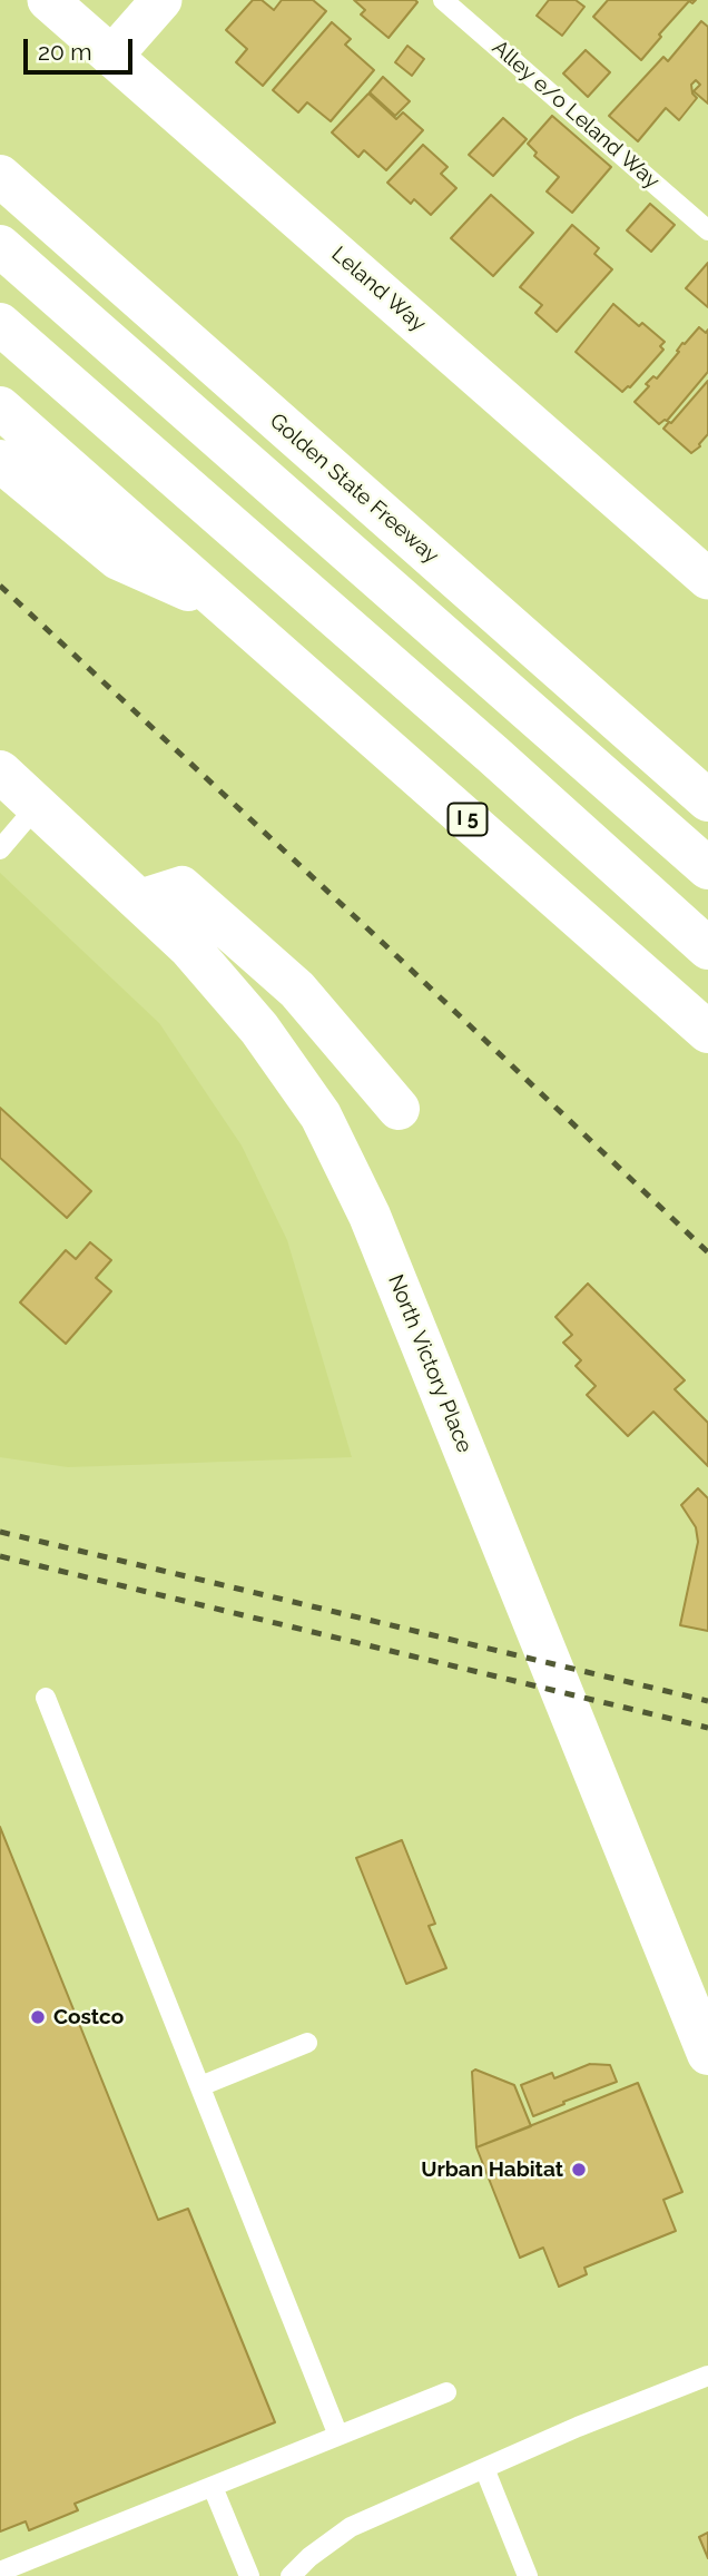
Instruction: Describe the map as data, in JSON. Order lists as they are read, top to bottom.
{
  "streets": {
    "main road": ["Golden State Freeway", "I 5", "North Victory Place"],
    "street": ["Leland Way"],
    "lane": ["Alley e/o Leland Way"]
  },
  "places": ["Costco", "Urban Habitat"],
  "scale_bar": "20 m"
}
